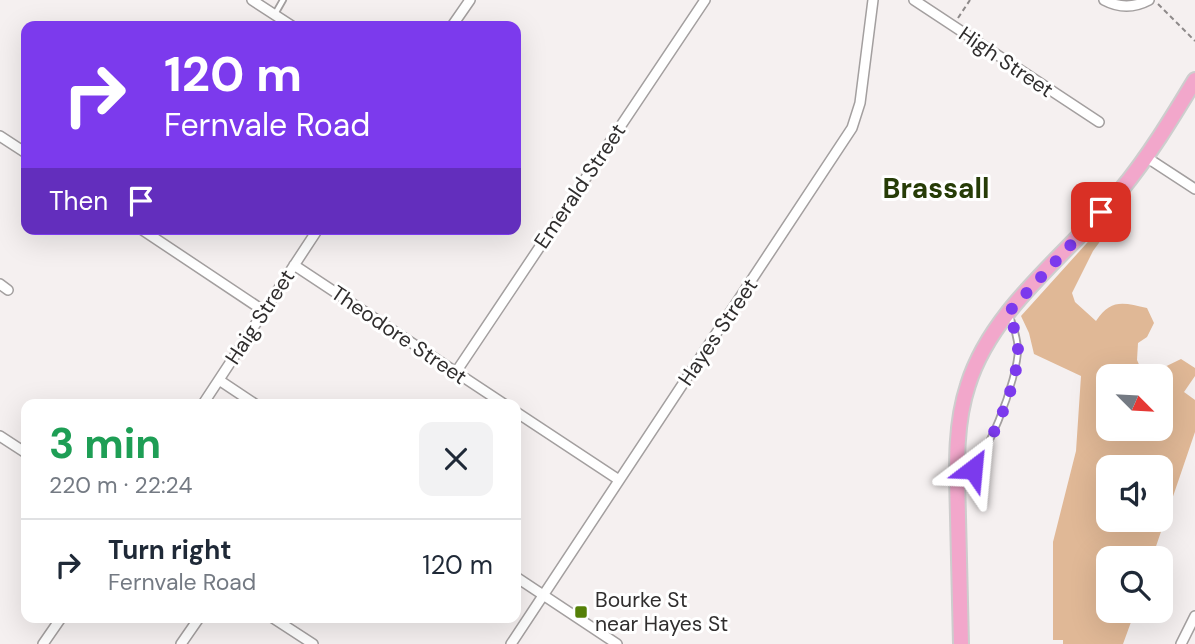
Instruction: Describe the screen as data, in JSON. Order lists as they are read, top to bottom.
{
  "streets": {
    "street": [
      "High Street",
      "Emerald Street",
      "Haig Street",
      "Hayes Street",
      "Theodore Street"
    ]
  },
  "crossings": [
    ["Emerald Street", "Theodore Street"],
    ["Haig Street", "Theodore Street"]
  ],
  "districts": ["Brassall"],
  "places": {
    "transit": ["Bourke St near Hayes St"]
  },
  "north": "bottom right",
  "page": {
    "turn": ["120 m", "Fernvale Road"],
    "then": "Then",
    "heading": ["3 min", "220 m · 22:24"],
    "list": [
      {
        "name": "Turn right",
        "note": "Fernvale Road",
        "value": "120 m"
      }
    ]
  }
}
